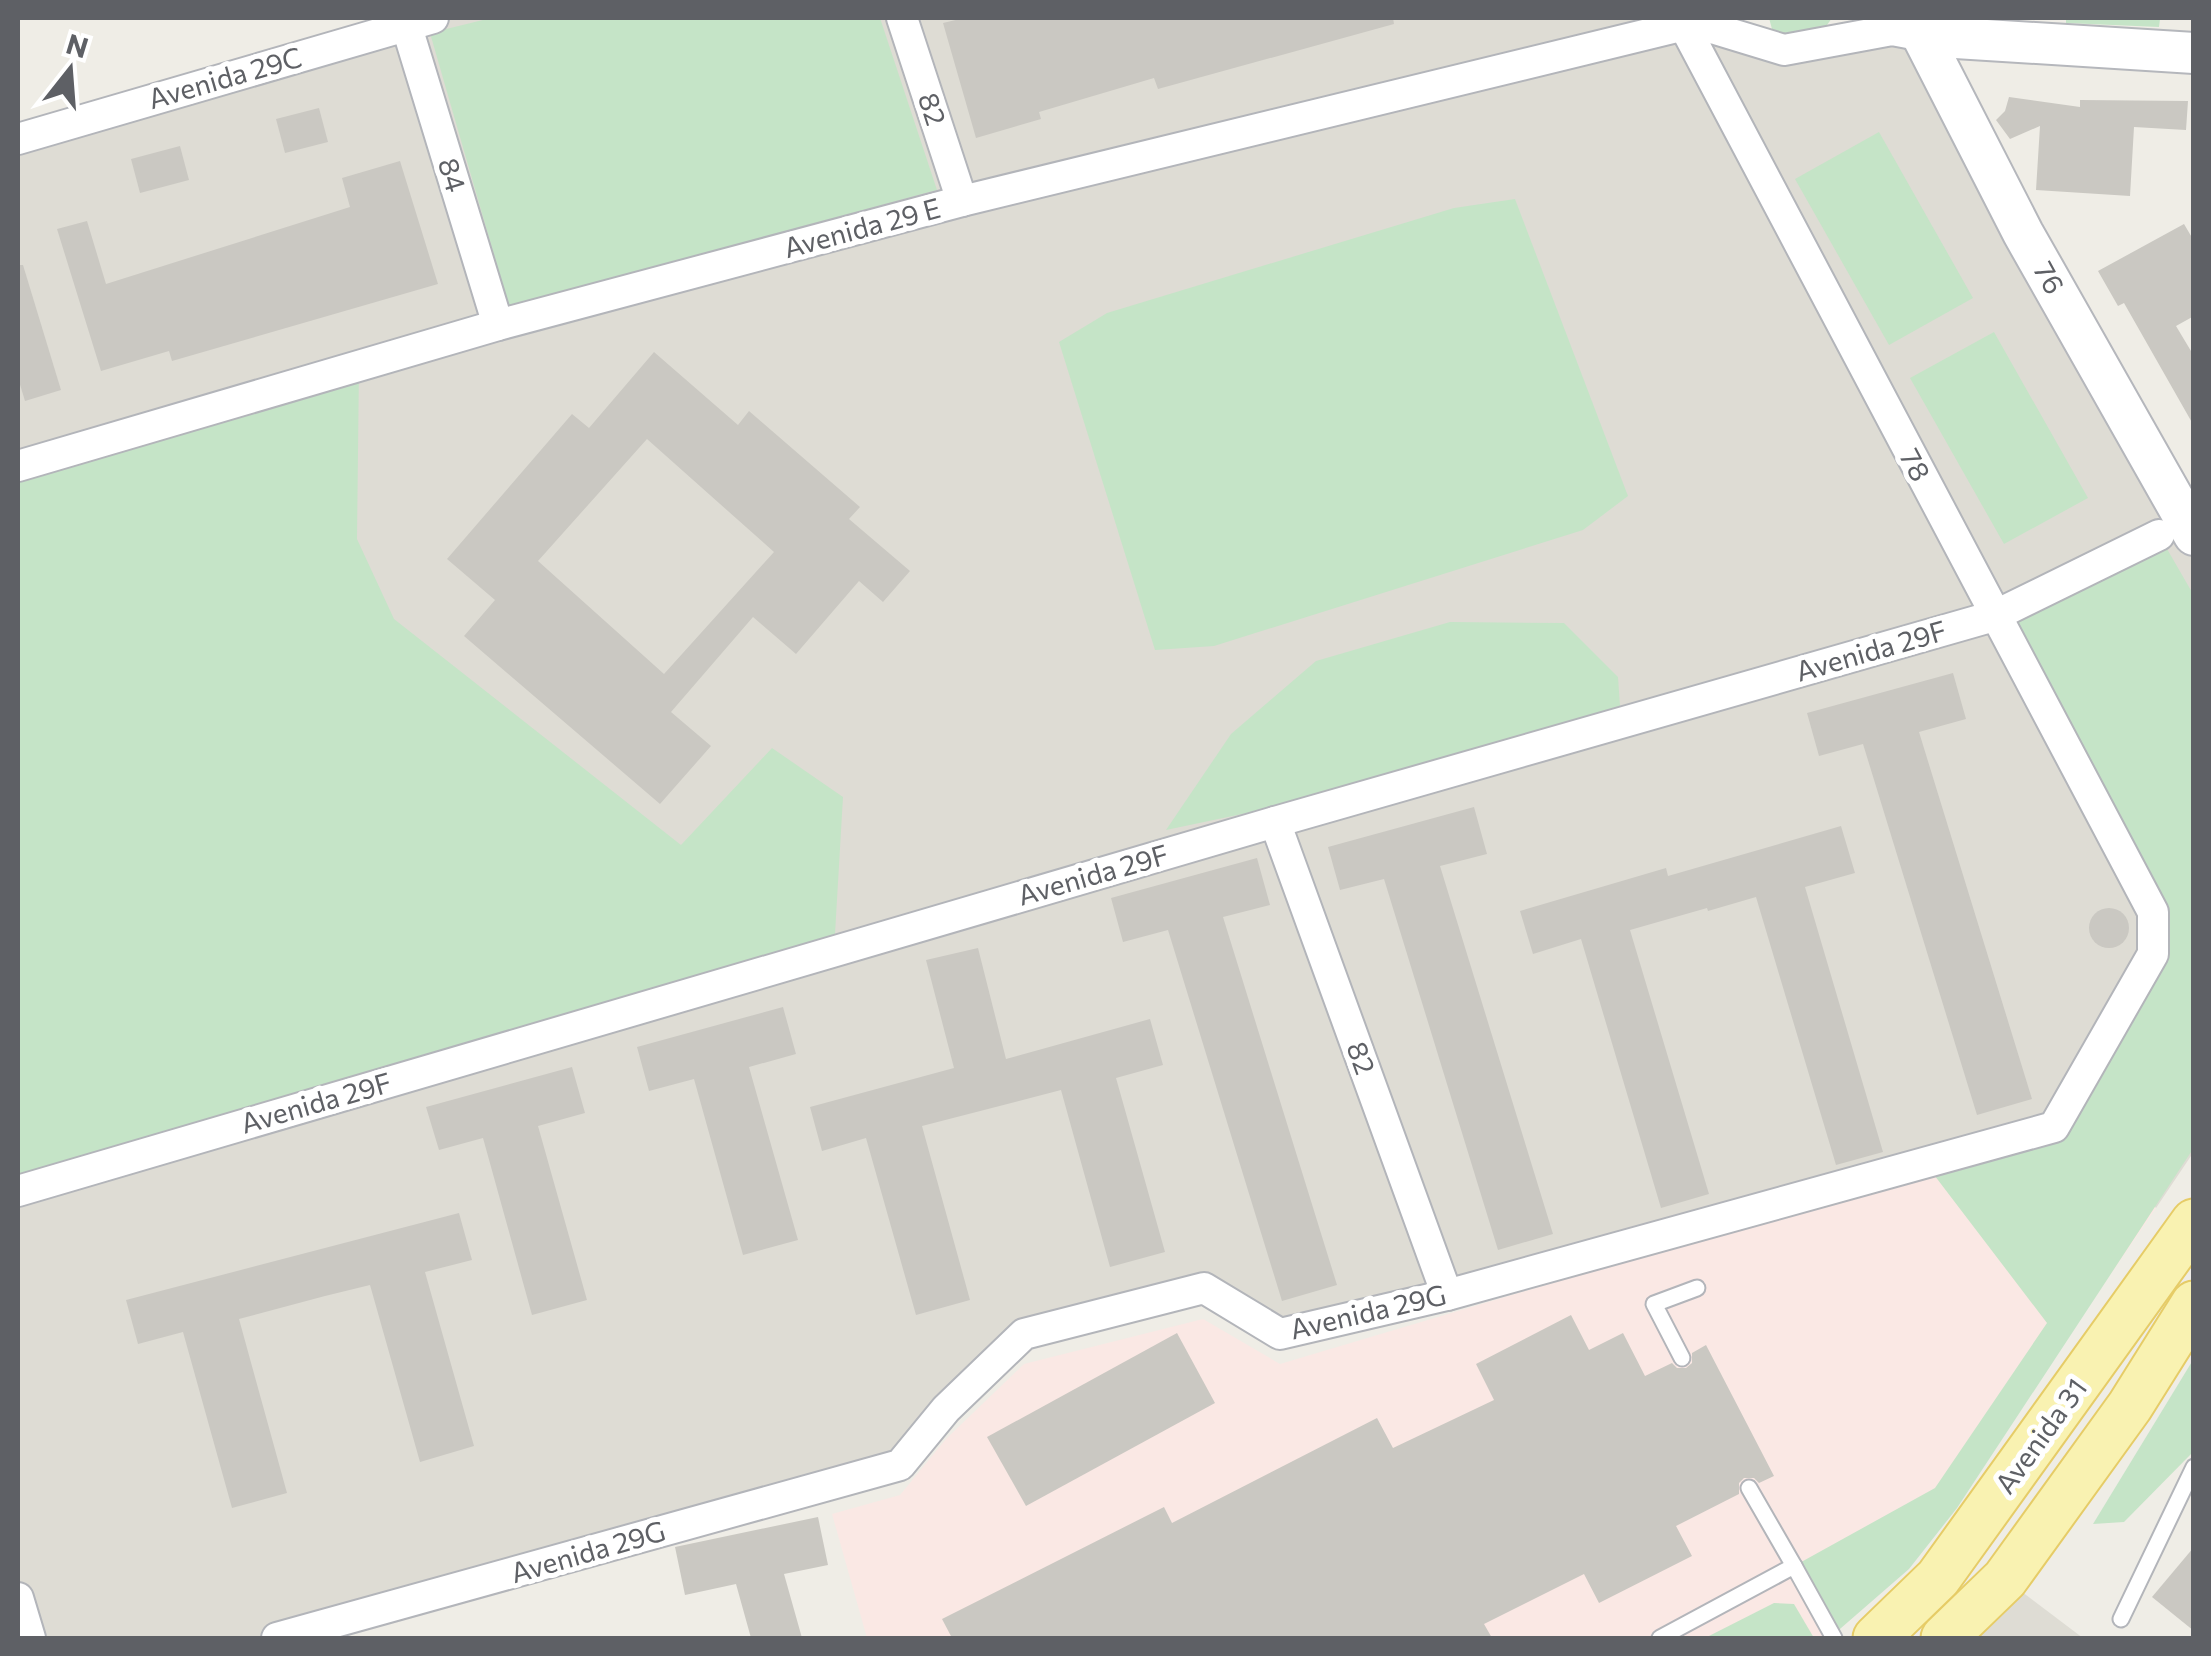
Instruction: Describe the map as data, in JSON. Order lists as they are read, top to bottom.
{
  "streets": {
    "main road": ["Avenida 31"],
    "street": [
      "Avenida 29C",
      "82",
      "84",
      "Avenida 29 E",
      "76",
      "78",
      "Avenida 29F",
      "Avenida 29G"
    ]
  },
  "crossings": [
    ["Avenida 29C", "84"],
    ["82", "Avenida 29 E"],
    ["82", "Avenida 29F"],
    ["82", "Avenida 29G"],
    ["84", "Avenida 29 E"],
    ["Avenida 29 E", "78"],
    ["76", "Avenida 29F"],
    ["78", "Avenida 29F"],
    ["78", "Avenida 29G"]
  ],
  "north": "top"
}
